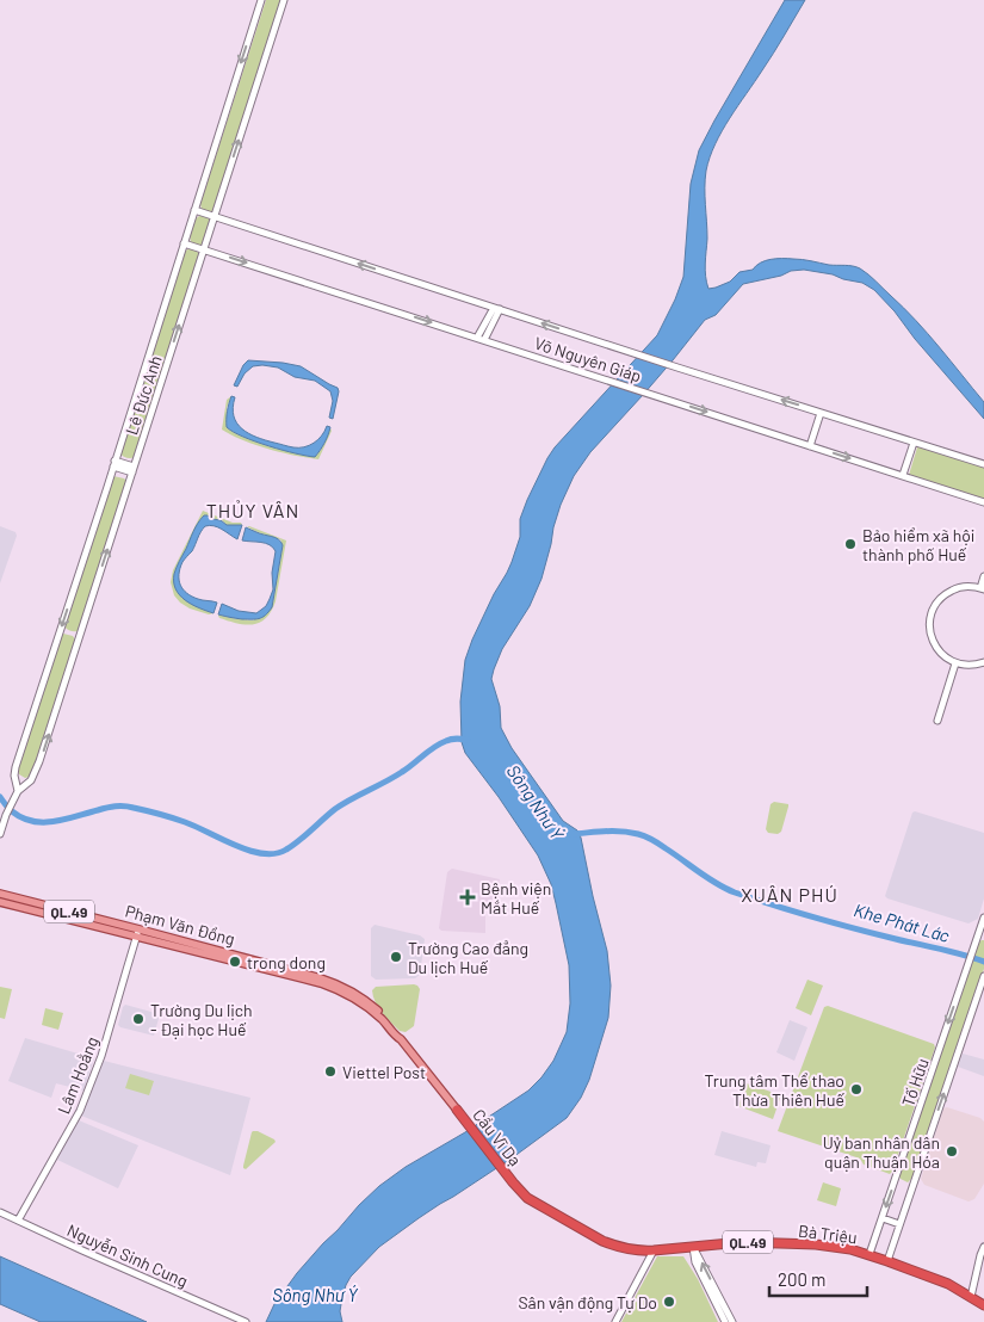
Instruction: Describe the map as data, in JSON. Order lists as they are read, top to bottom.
{
  "streets": {
    "highway": ["QL.49", "Cầu Vĩ Dạ", "Bà Triệu"],
    "main road": ["Phạm Văn Đồng"],
    "street": [
      "Võ Nguyên Giáp",
      "Lê Đức Anh",
      "Lâm Hoằng",
      "Tố Hữu",
      "Nguyễn Sinh Cung"
    ]
  },
  "crossings": [
    ["Võ Nguyên Giáp", "Lê Đức Anh"],
    ["Phạm Văn Đồng", "Lâm Hoằng"],
    ["Phạm Văn Đồng", "Cầu Vĩ Dạ"],
    ["Lâm Hoằng", "Nguyễn Sinh Cung"],
    ["Tố Hữu", "Bà Triệu"],
    ["Cầu Vĩ Dạ", "Bà Triệu"]
  ],
  "districts": ["THỦY VÂN", "XUÂN PHÚ"],
  "water": ["Sông Như Ý", "Khe Phát Lác"],
  "places": {
    "other": [
      "Bảo hiểm xã hội thành phố Huế",
      "Trường Cao đẳng Du lịch Huế",
      "trong dong",
      "Trường Du lịch - Đại học Huế",
      "Viettel Post",
      "Trung tâm Thể thao Thừa Thiên Huế",
      "Uỷ ban nhân dân quận Thuận Hóa",
      "Sân vận động Tự Do"
    ],
    "health": ["Bệnh viện Mắt Huế"]
  },
  "scale_bar": "200 m"
}
